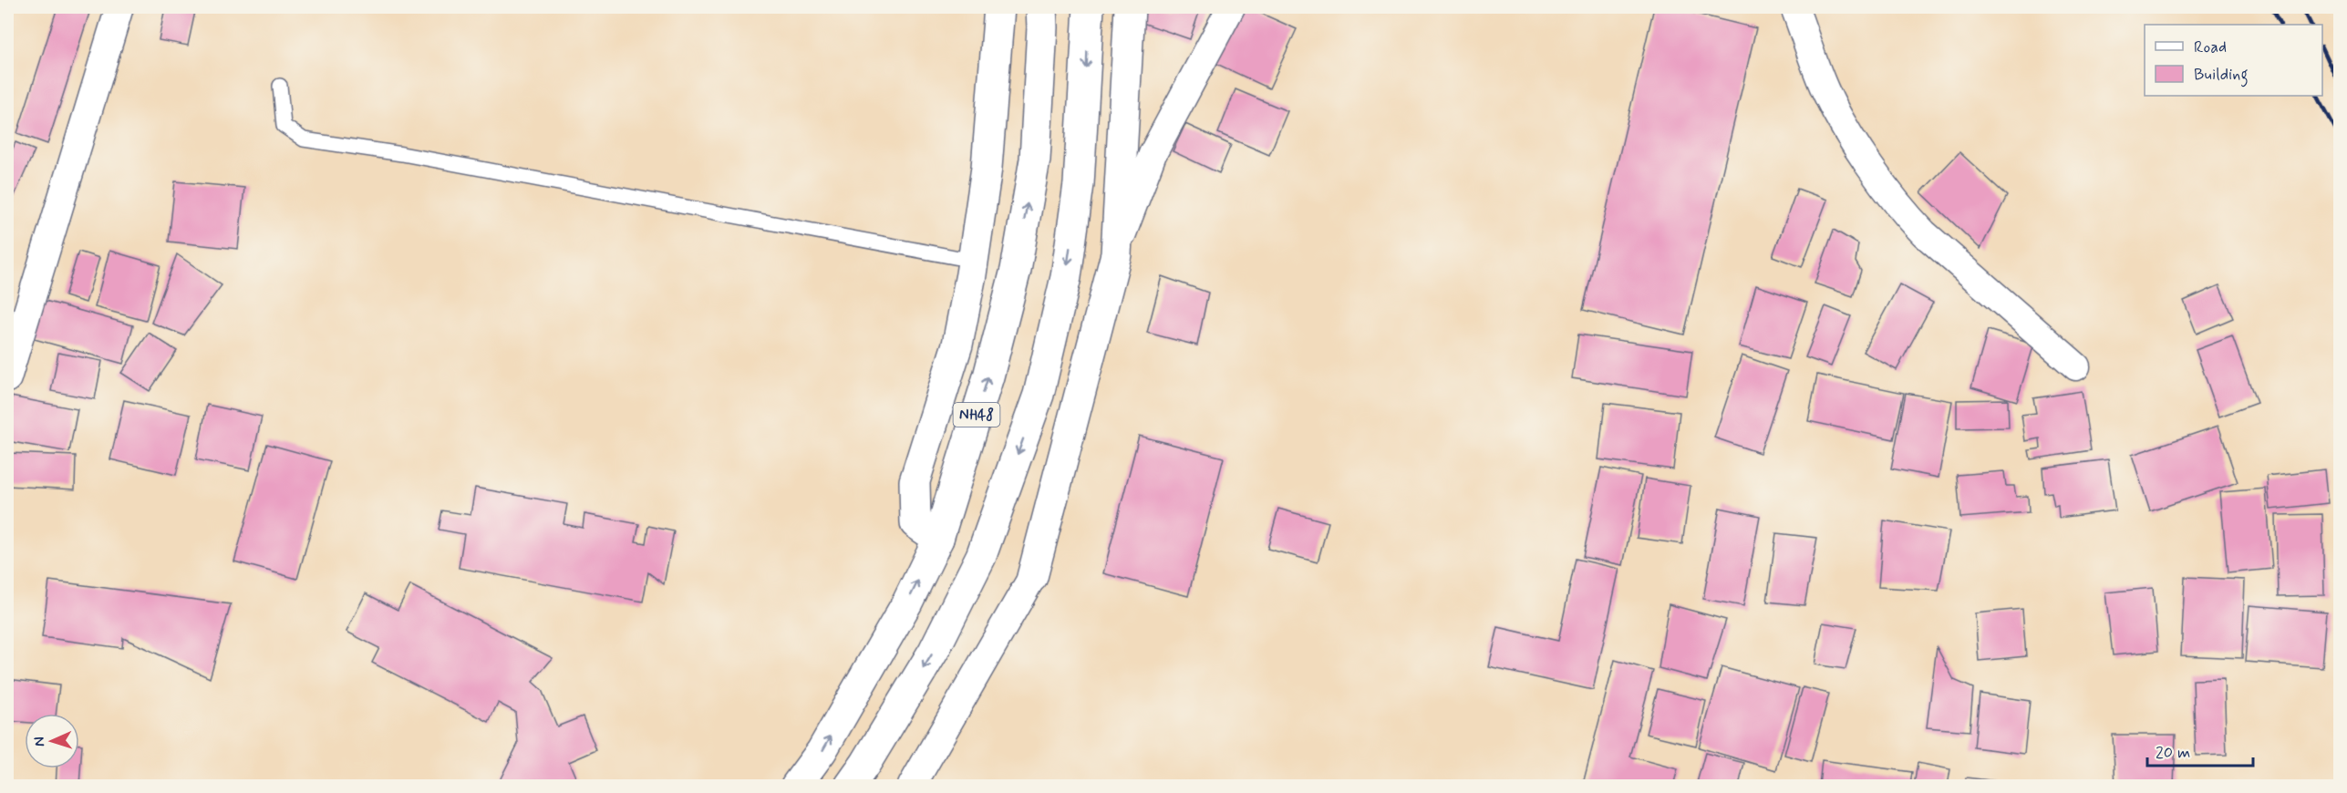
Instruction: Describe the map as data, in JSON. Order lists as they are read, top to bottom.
{
  "streets": {
    "main road": ["NH48"]
  },
  "legend": ["Road", "Building"],
  "scale_bar": "20 m",
  "north": "left"
}
